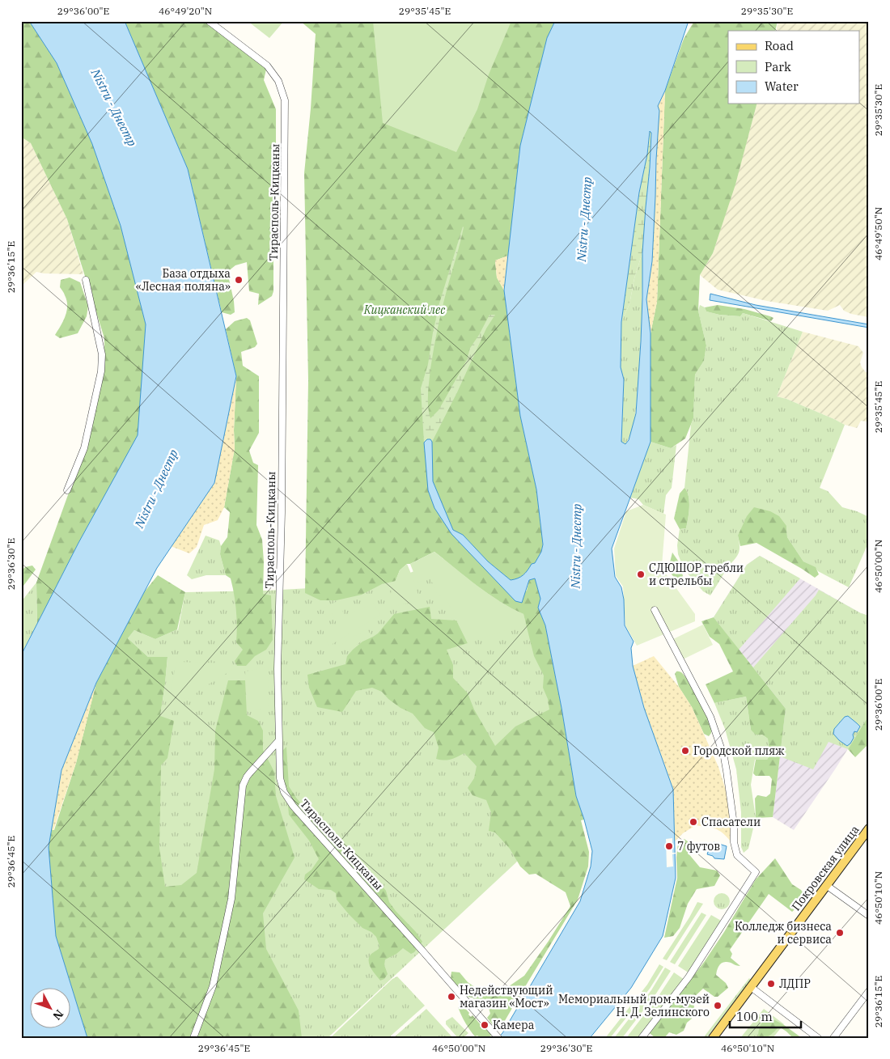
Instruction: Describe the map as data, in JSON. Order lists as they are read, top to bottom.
{
  "streets": {
    "main road": ["Покровская улица"],
    "street": ["Тирасполь-Кицканы"]
  },
  "water": ["Nistru - Днестр"],
  "parks": ["Кицканский лес"],
  "places": [
    "База отдыха «Лесная поляна»",
    "СДЮШОР гребли и стрельбы",
    "Городской пляж",
    "Спасатели",
    "7 футов",
    "Колледж бизнеса и сервиса",
    "ЛДПР",
    "Недействующий магазин «Мост»",
    "Мемориальный дом-музей Н. Д. Зелинского",
    "Камера"
  ],
  "legend": ["Road", "Park", "Water"],
  "scale_bar": "100 m",
  "north": "bottom right",
  "coordinates": [
    "29°36'00\"E",
    "46°49'20\"N",
    "29°35'45\"E",
    "29°35'30\"E",
    "46°49'50\"N",
    "29°36'15\"E",
    "29°36'30\"E",
    "46°50'00\"N",
    "29°36'45\"E",
    "46°50'10\"N"
  ]
}
